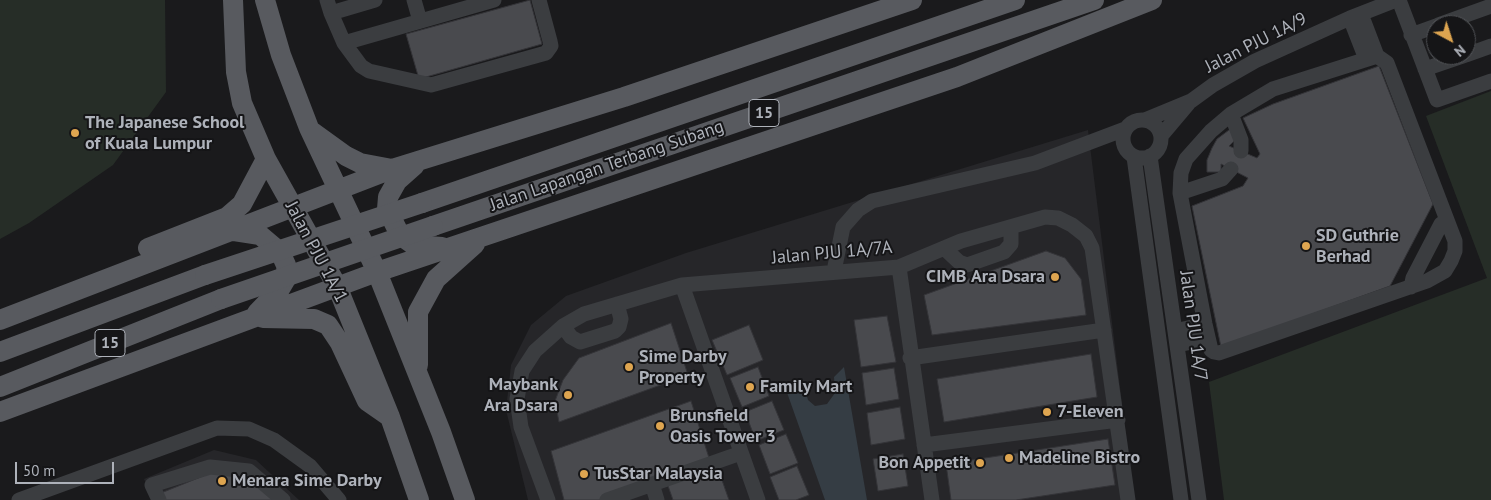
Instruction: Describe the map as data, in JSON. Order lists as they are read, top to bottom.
{
  "streets": {
    "main road": ["15", "Jalan Lapangan Terbang Subang", "Jalan PJU 1A/1"],
    "street": ["Jalan PJU 1A/9", "Jalan PJU 1A/7A", "Jalan PJU 1A/7"]
  },
  "crossings": [
    ["Jalan PJU 1A/9", "Jalan PJU 1A/7"]
  ],
  "places": [
    "The Japanese School of Kuala Lumpur",
    "SD Guthrie Berhad",
    "CIMB Ara Dsara",
    "Sime Darby Property",
    "Family Mart",
    "Maybank Ara Dsara",
    "7-Eleven",
    "Brunsfield Oasis Tower 3",
    "Madeline Bistro",
    "Bon Appetit",
    "TusStar Malaysia",
    "Menara Sime Darby"
  ],
  "scale_bar": "50 m",
  "north": "bottom right"
}
